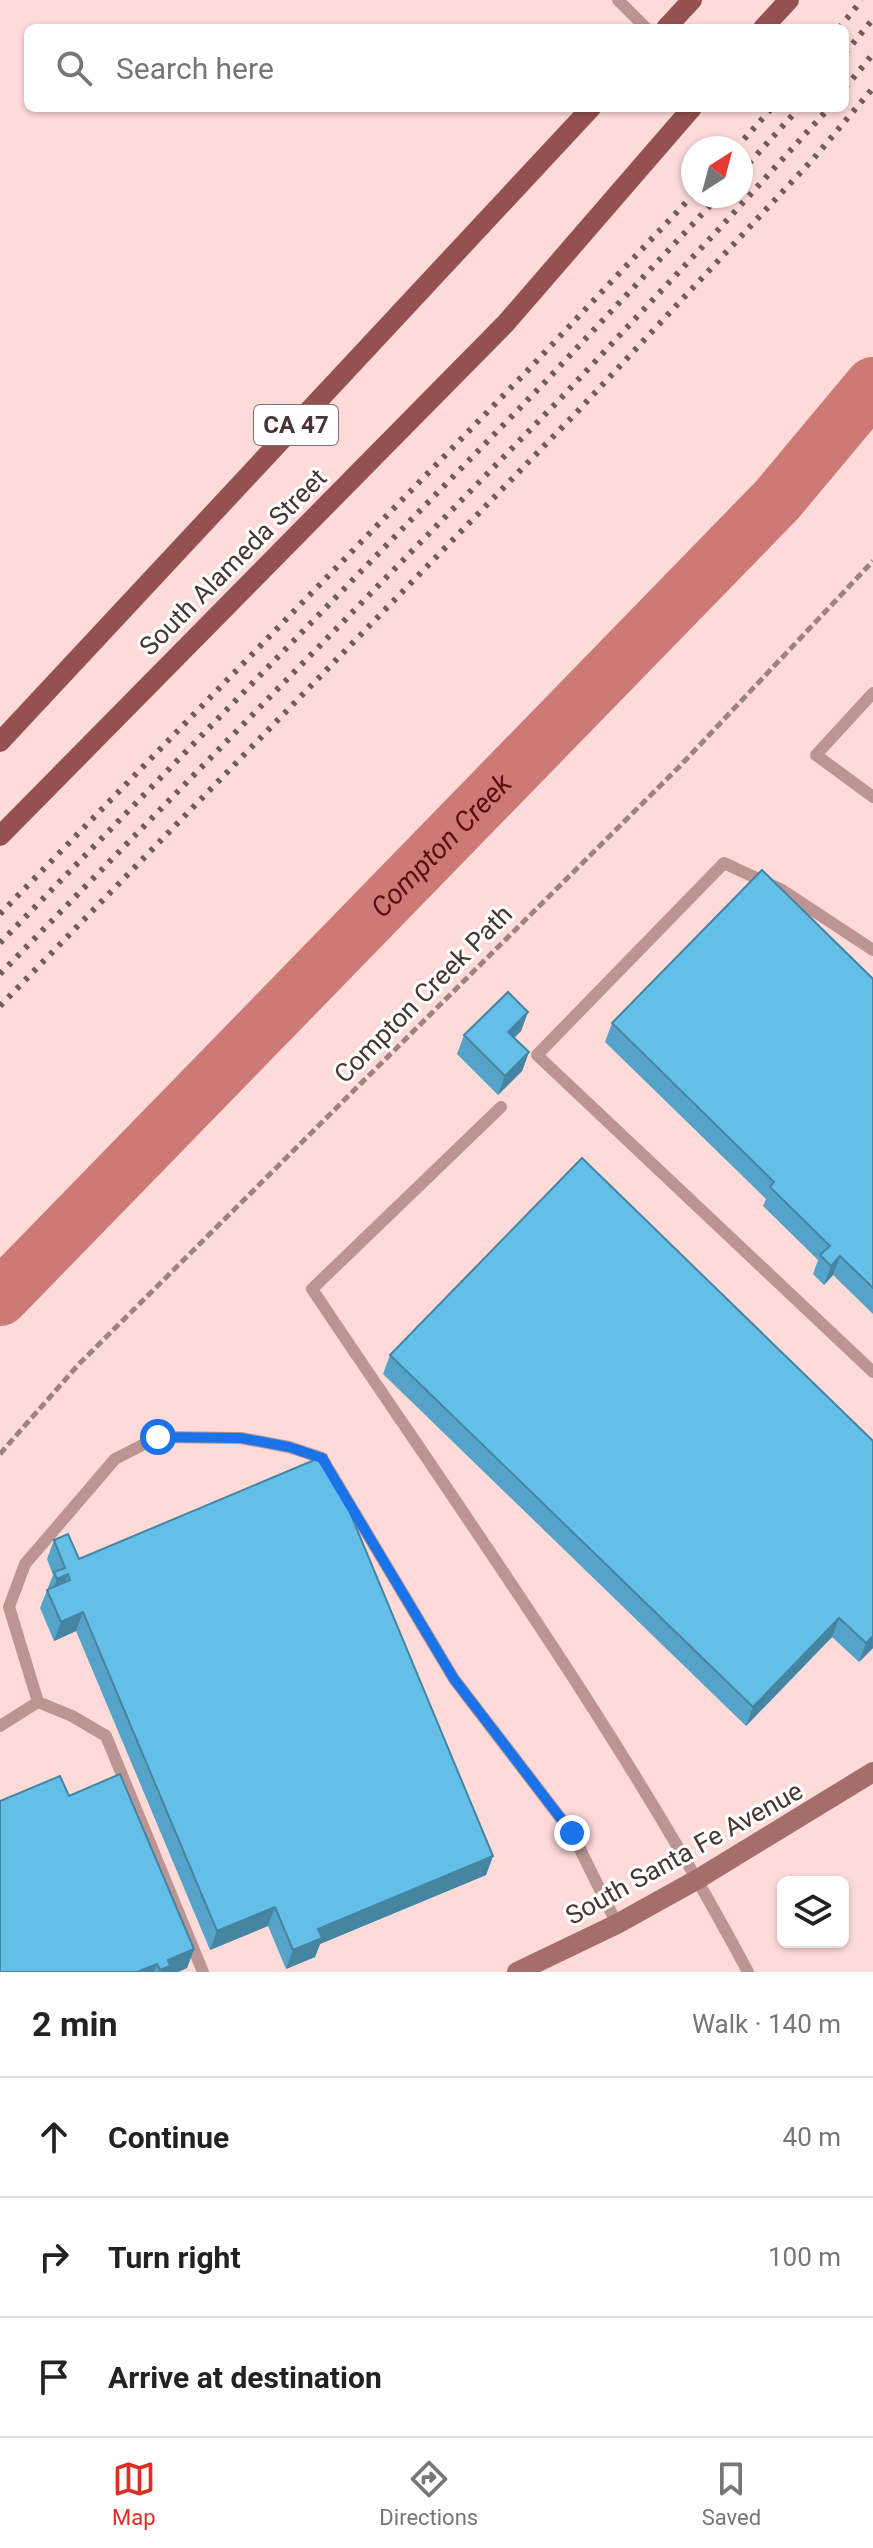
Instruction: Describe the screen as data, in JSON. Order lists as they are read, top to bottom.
{
  "streets": {
    "main road": ["CA 47", "South Alameda Street", "South Santa Fe Avenue"],
    "path": ["Compton Creek Path"]
  },
  "water": ["Compton Creek"],
  "north": "top right",
  "page": {
    "search": "Search here",
    "heading": ["2 min", "Walk · 140 m"],
    "list": [
      ["Continue", "40 m"],
      ["Turn right", "100 m"],
      "Arrive at destination"
    ],
    "nav": ["Map", "Directions", "Saved"]
  }
}
